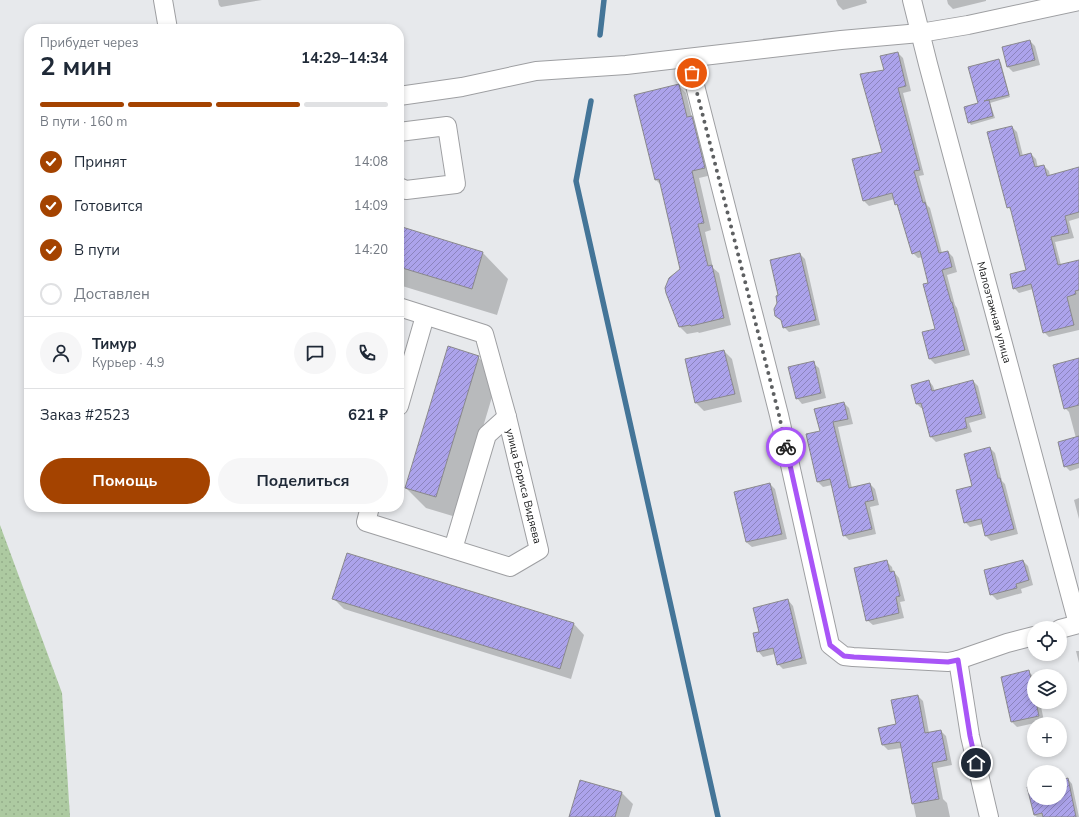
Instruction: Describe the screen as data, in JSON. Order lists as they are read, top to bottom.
{
  "streets": {
    "street": ["Малоэтажная улица", "улица Бориса Видяева"]
  },
  "page": {
    "heading": ["2 мин", "Прибудет через", "14:29–14:34"],
    "panel": [
      "Тимур",
      "Курьер · 4.9",
      "Заказ #2523",
      "621 ₽"
    ],
    "bar": "В пути · 160 m",
    "list": [
      ["Принят", "14:08"],
      ["Готовится", "14:09"],
      ["В пути", "14:20"],
      "Доставлен"
    ],
    "buttons": ["Помощь", "Поделиться"],
    "map_buttons": ["+", "−"]
  }
}
